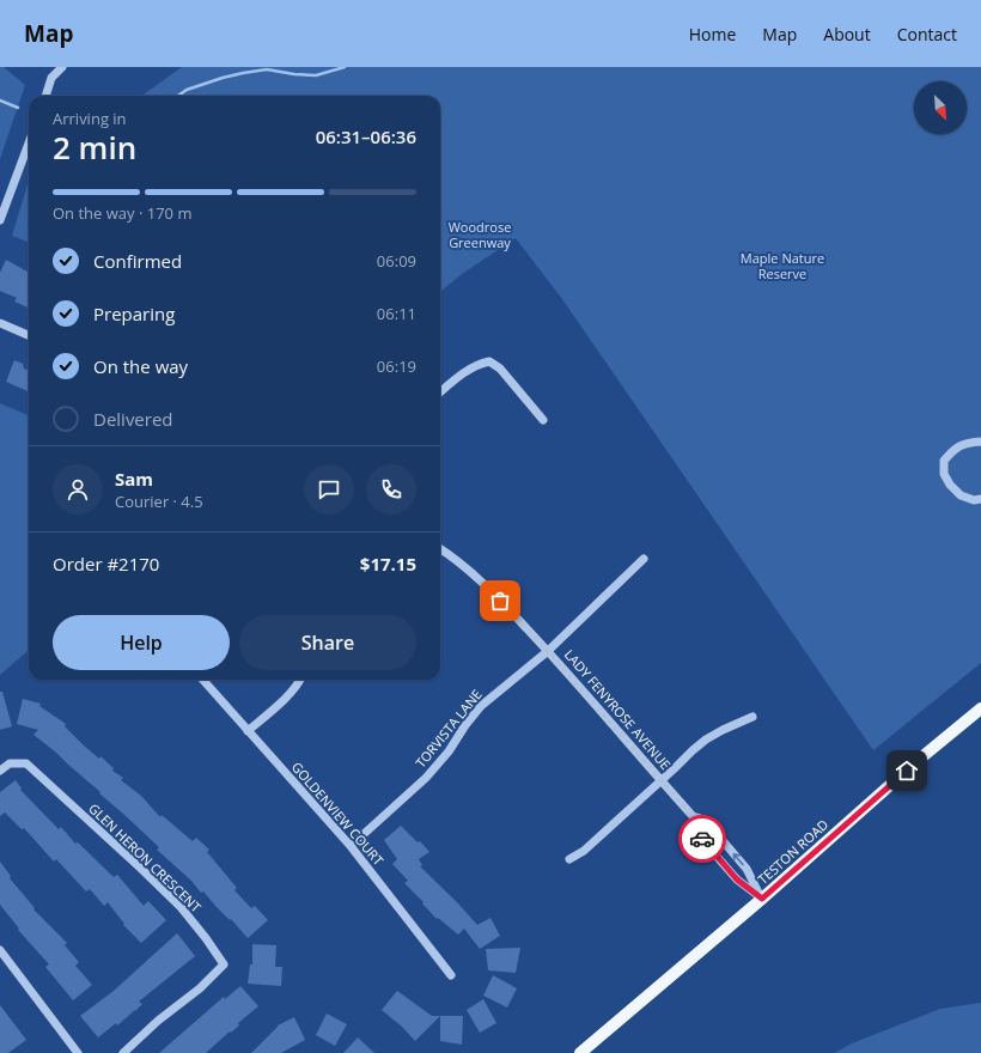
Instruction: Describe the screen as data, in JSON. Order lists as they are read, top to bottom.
{
  "streets": {
    "main road": ["TESTON ROAD"],
    "street": [
      "LADY FENYROSE AVENUE",
      "TORVISTA LANE",
      "GOLDENVIEW COURT",
      "GLEN HERON CRESCENT"
    ]
  },
  "crossings": [
    ["LADY FENYROSE AVENUE", "TORVISTA LANE"],
    ["LADY FENYROSE AVENUE", "TESTON ROAD"],
    ["TORVISTA LANE", "GOLDENVIEW COURT"]
  ],
  "parks": ["Woodrose Greenway", "Maple Nature Reserve"],
  "north": "bottom right",
  "page": {
    "header": "Map",
    "nav": [
      "Home",
      "Map",
      "About",
      "Contact"
    ],
    "heading": ["2 min", "Arriving in", "06:31–06:36"],
    "panel": [
      "Sam",
      "Courier · 4.5",
      "Order #2170",
      "$17.15"
    ],
    "bar": "On the way · 170 m",
    "list": [
      ["Confirmed", "06:09"],
      ["Preparing", "06:11"],
      ["On the way", "06:19"],
      "Delivered"
    ],
    "buttons": ["Help", "Share"]
  }
}
